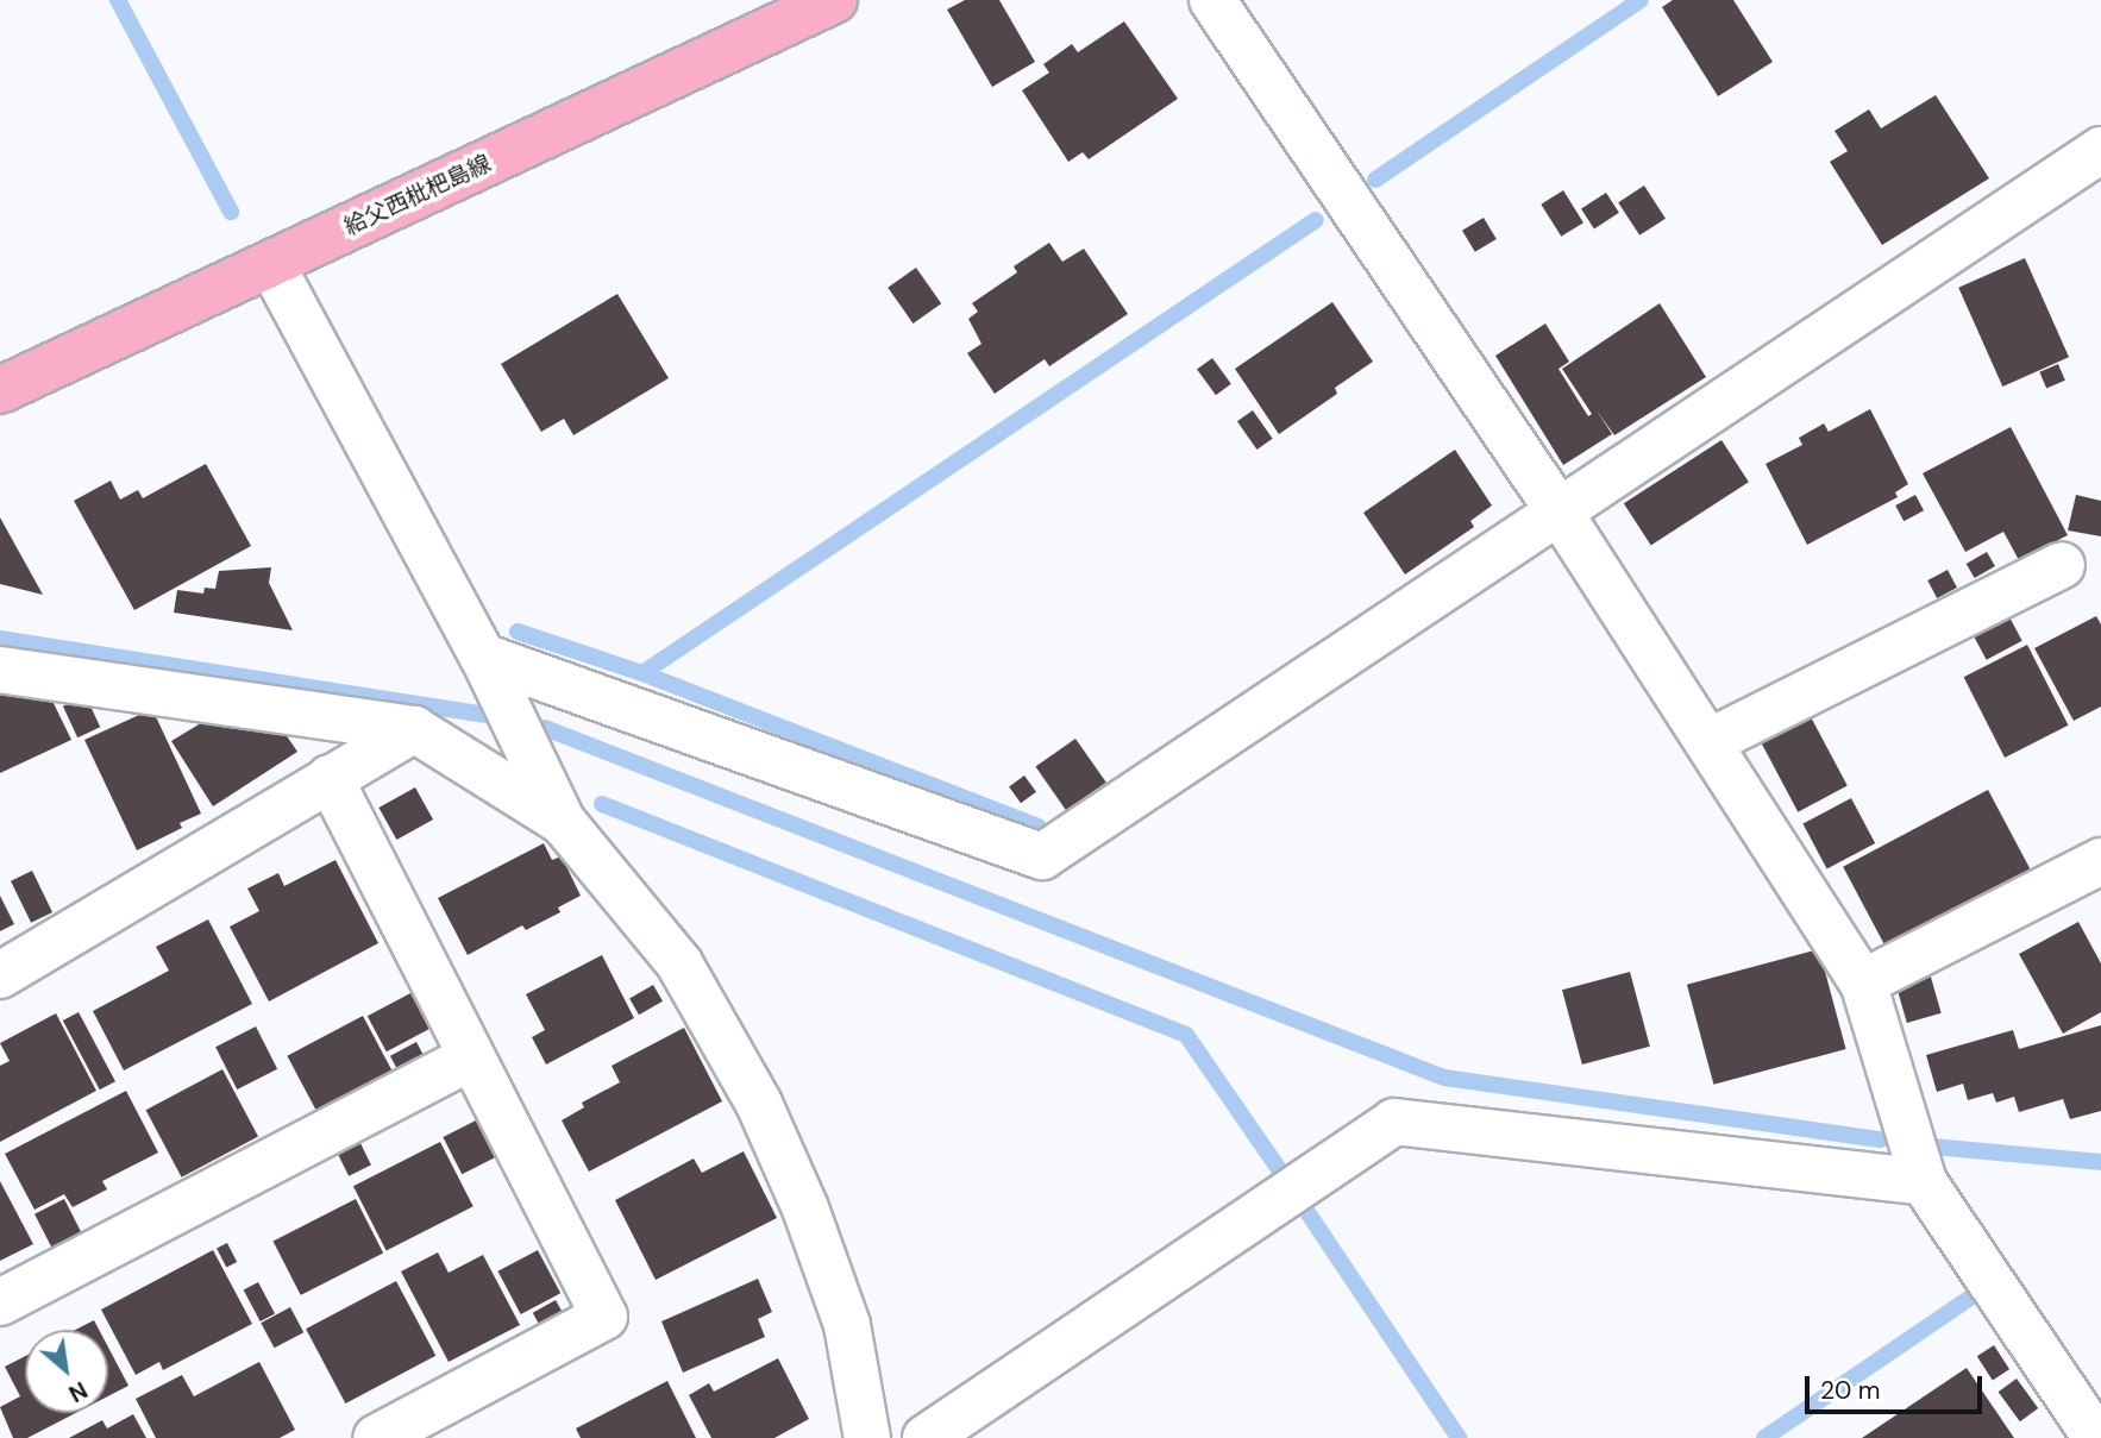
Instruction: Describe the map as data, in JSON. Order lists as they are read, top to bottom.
{
  "streets": {
    "main road": ["給父西枇杷島線"]
  },
  "scale_bar": "20 m",
  "north": "bottom right"
}
